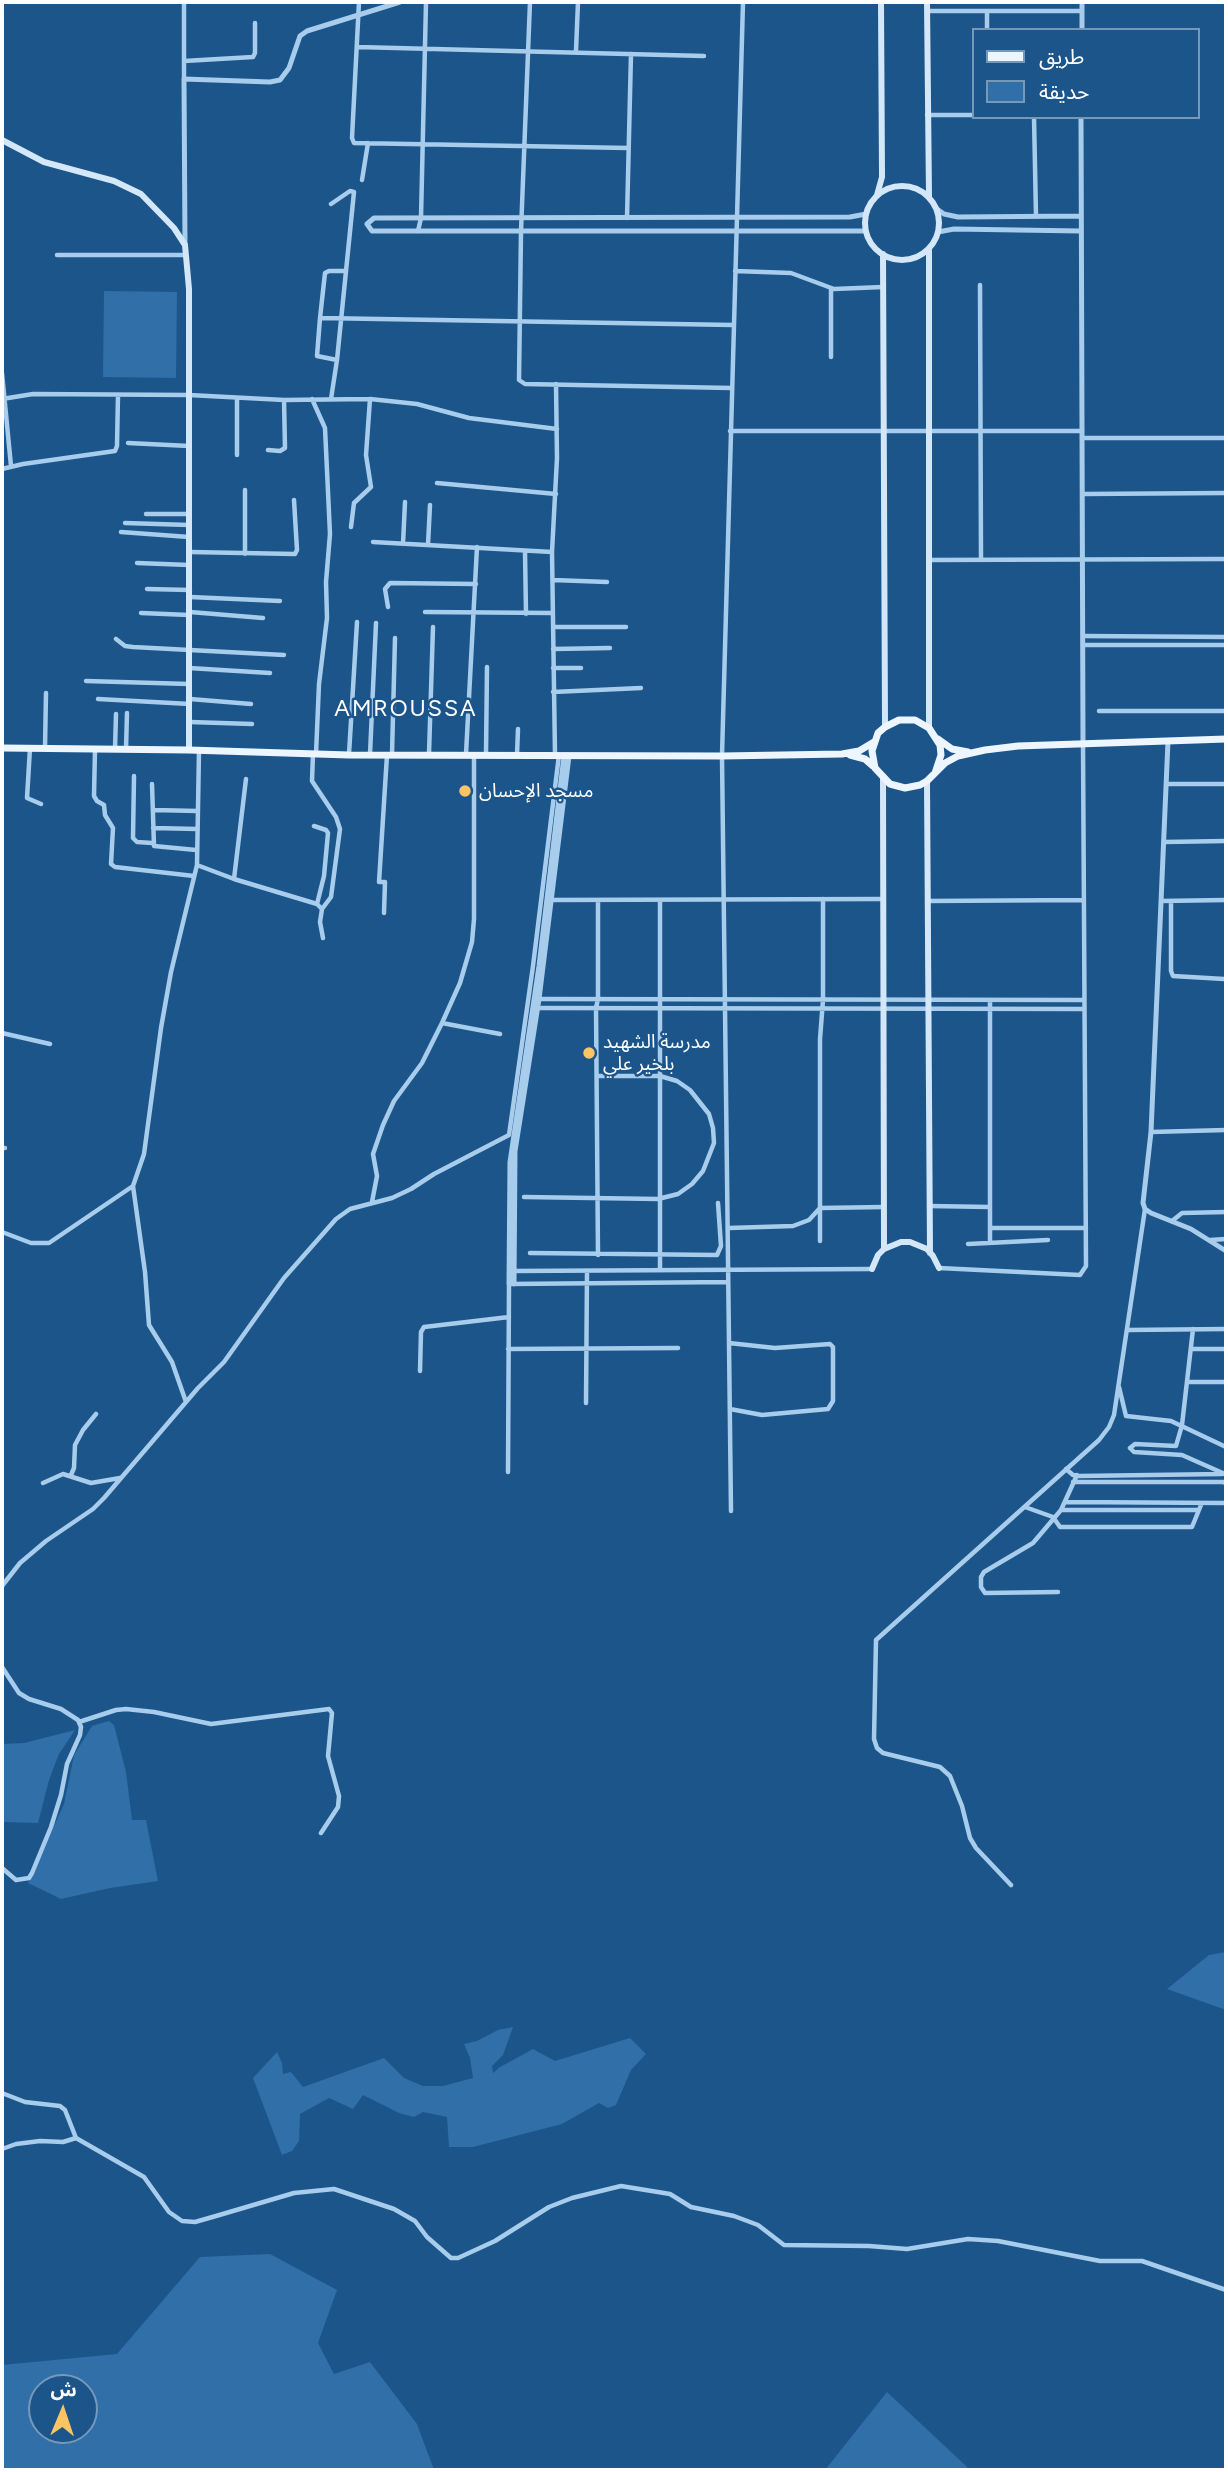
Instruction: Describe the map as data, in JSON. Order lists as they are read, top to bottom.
{
  "districts": ["AMROUSSA"],
  "places": ["مسجد الإحسان", "مدرسة الشهيد بلخير علي"],
  "legend": ["طريق", "حديقة"],
  "north": "top"
}
